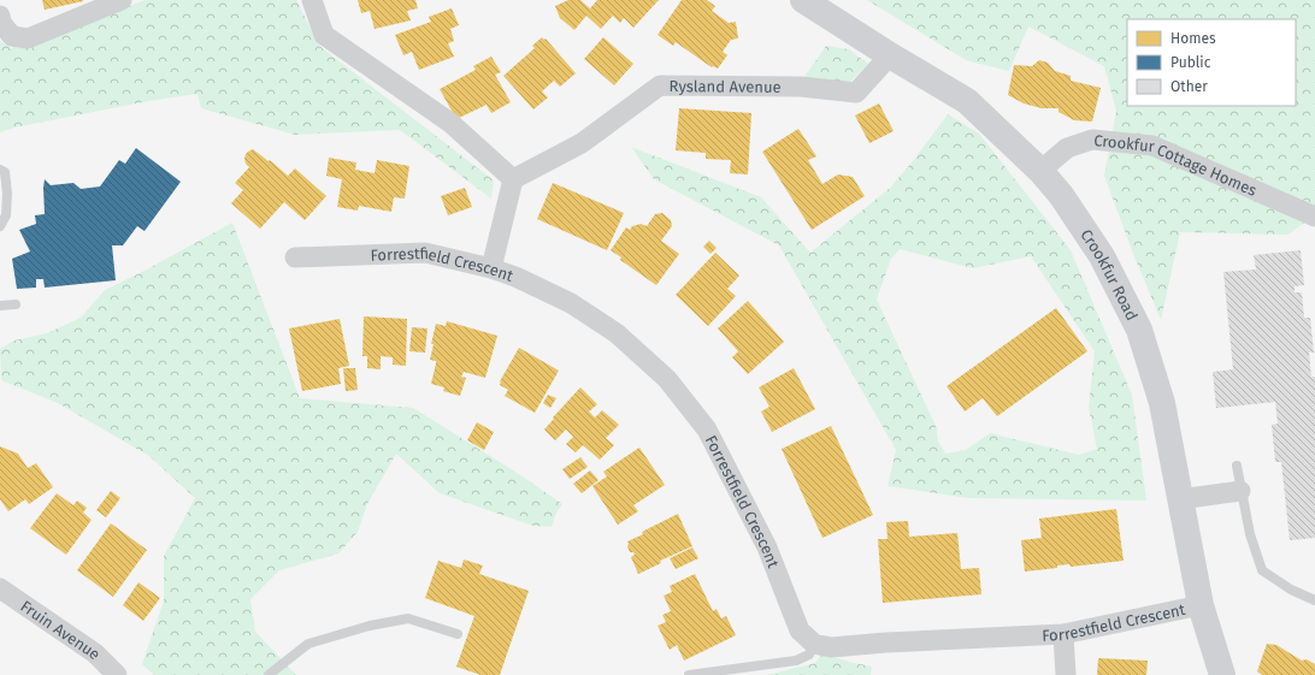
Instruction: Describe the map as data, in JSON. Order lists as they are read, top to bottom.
{
  "streets": {
    "street": [
      "Rysland Avenue",
      "Crookfur Cottage Homes",
      "Forrestfield Crescent",
      "Crookfur Road",
      "Fruin Avenue"
    ]
  },
  "crossings": [
    ["Rysland Avenue", "Crookfur Road"],
    ["Crookfur Cottage Homes", "Crookfur Road"],
    ["Forrestfield Crescent", "Crookfur Road"]
  ],
  "legend": ["Homes", "Public", "Other"]
}
